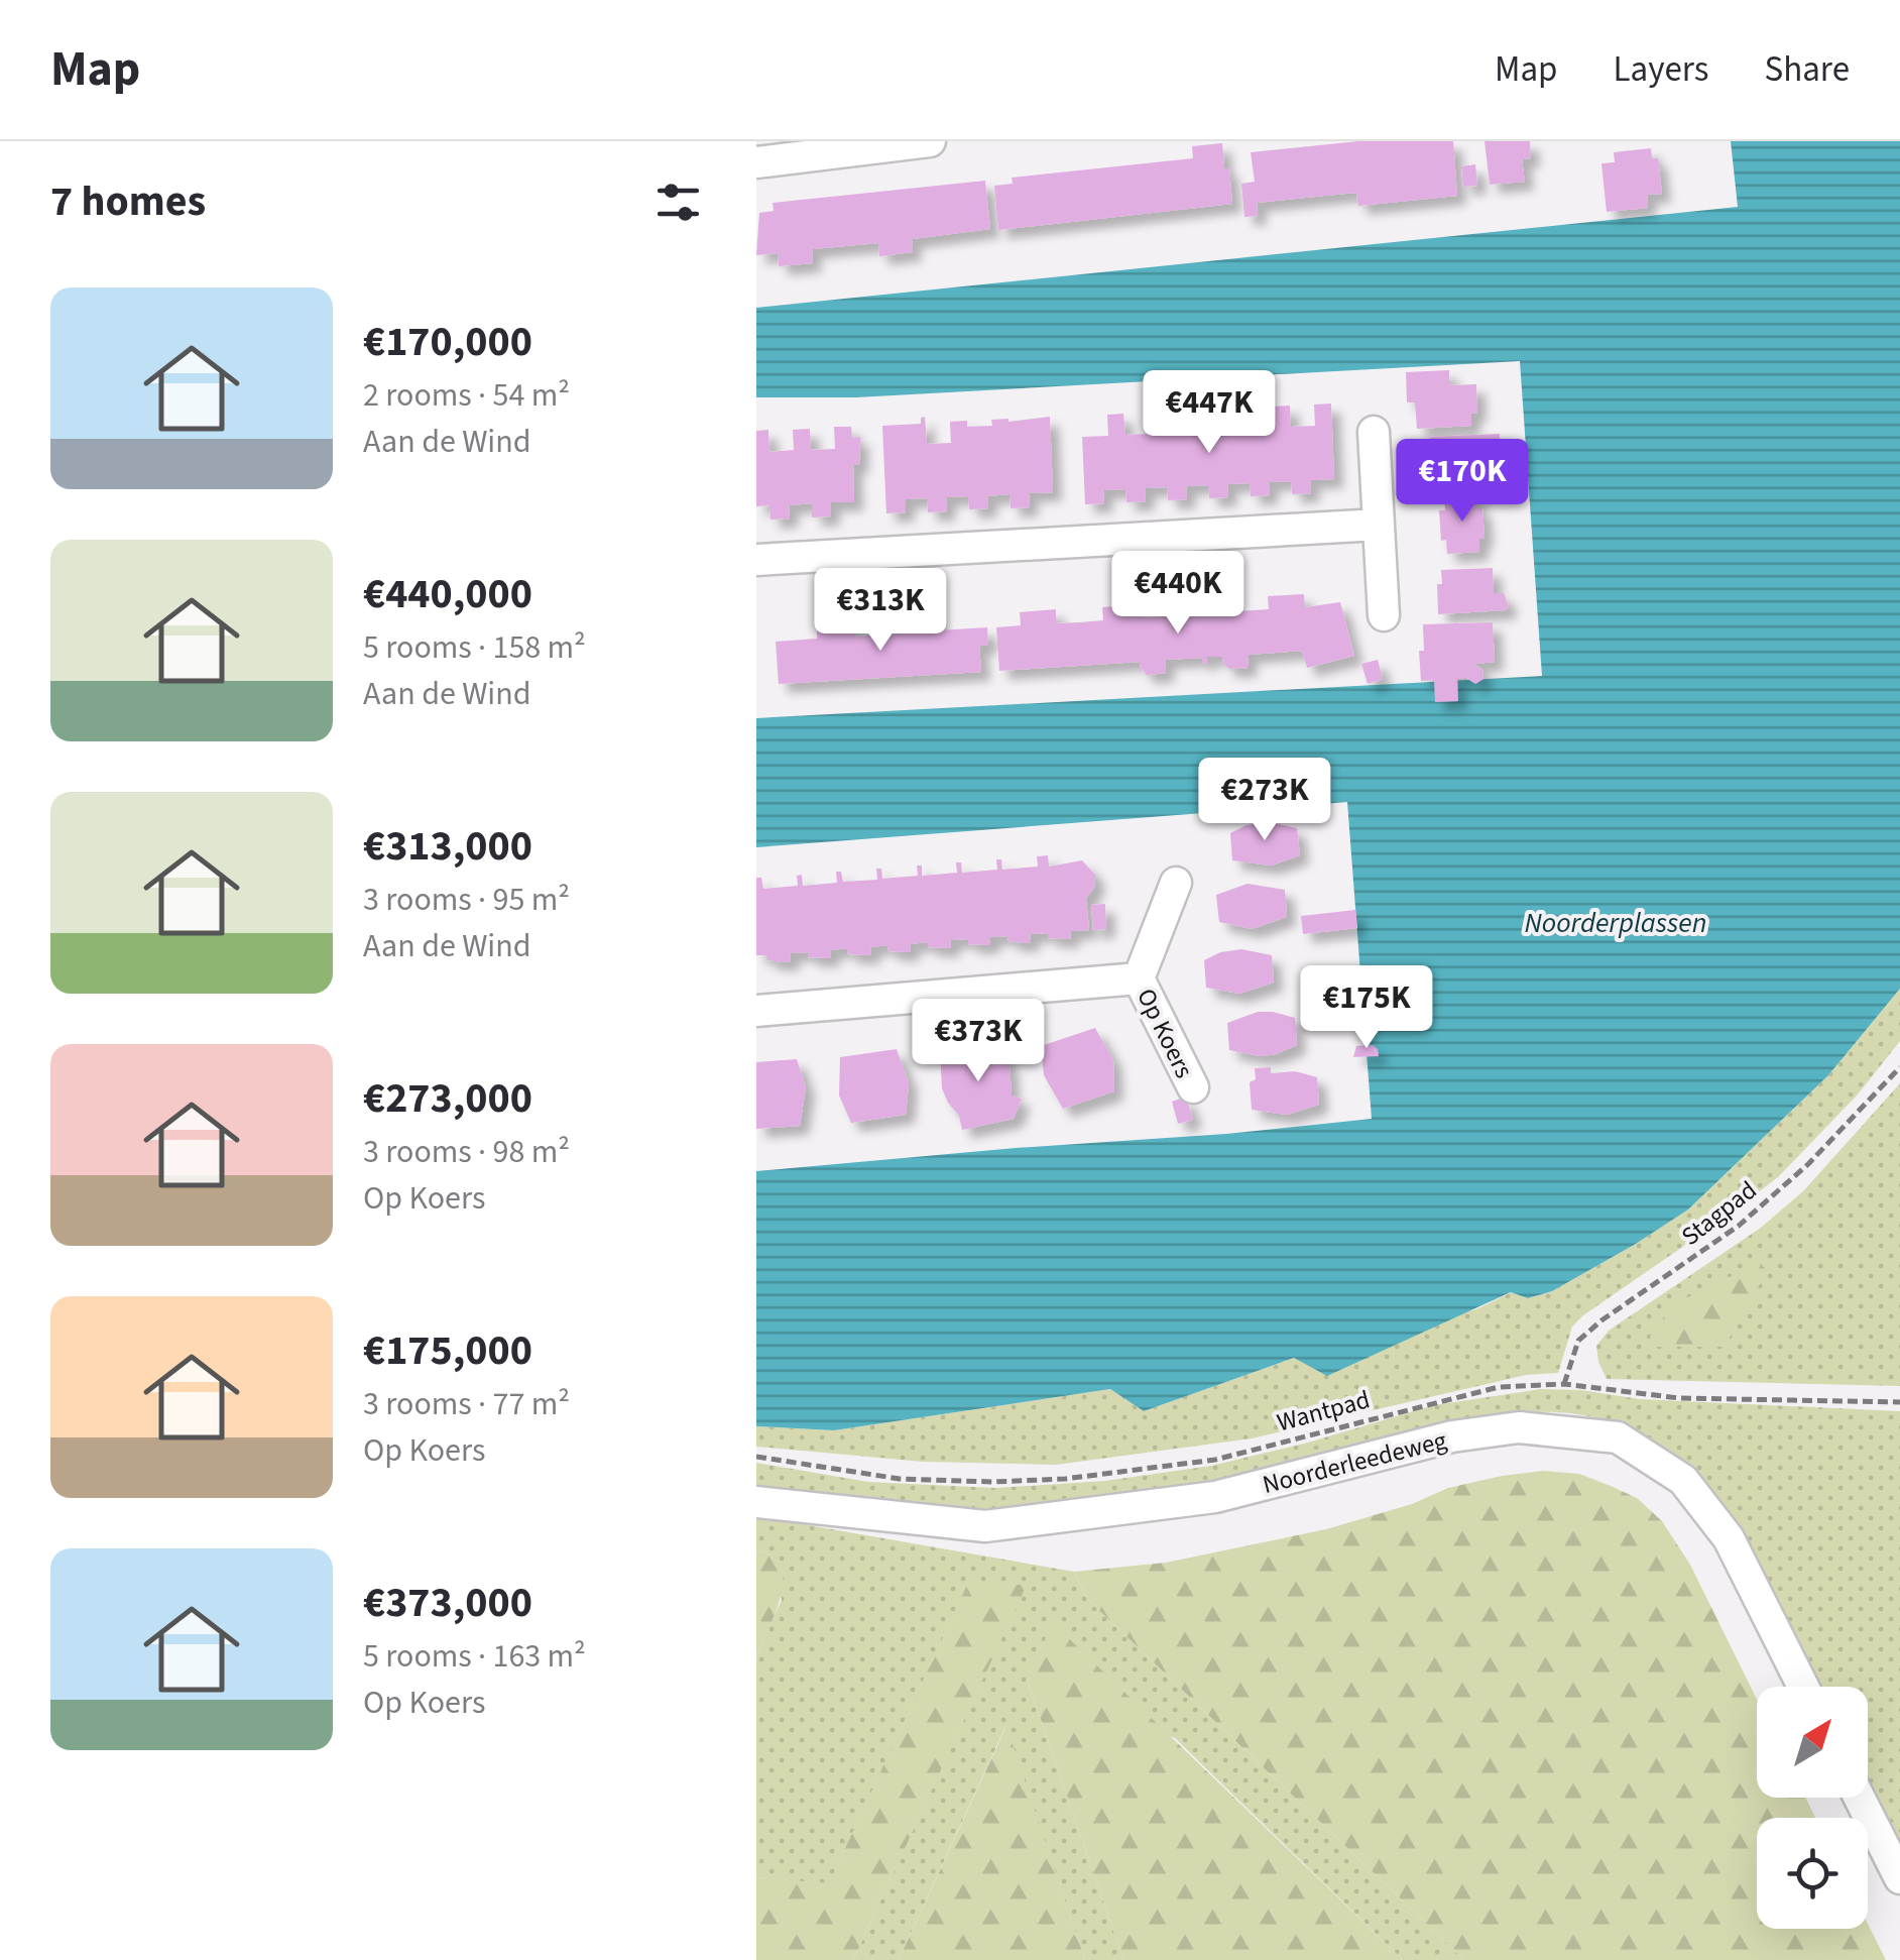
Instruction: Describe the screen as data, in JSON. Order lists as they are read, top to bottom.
{
  "streets": {
    "street": ["Op Koers", "Noorderleedeweg"],
    "path": ["Stagpad", "Wantpad"]
  },
  "crossings": [
    ["Stagpad", "Wantpad"]
  ],
  "water": ["Noorderplassen"],
  "north": "top right",
  "page": {
    "header": "Map",
    "nav": ["Map", "Layers", "Share"],
    "heading": "7 homes",
    "list": [
      {
        "name": "€170,000",
        "note": "2 rooms · 54 m² · Aan de Wind"
      },
      {
        "name": "€440,000",
        "note": "5 rooms · 158 m² · Aan de Wind"
      },
      {
        "name": "€313,000",
        "note": "3 rooms · 95 m² · Aan de Wind"
      },
      {
        "name": "€273,000",
        "note": "3 rooms · 98 m² · Op Koers"
      },
      {
        "name": "€175,000",
        "note": "3 rooms · 77 m² · Op Koers"
      },
      {
        "name": "€373,000",
        "note": "5 rooms · 163 m² · Op Koers"
      }
    ],
    "price": [
      "€447K",
      "€170K",
      "€440K",
      "€313K",
      "€273K",
      "€175K",
      "€373K"
    ]
  }
}
